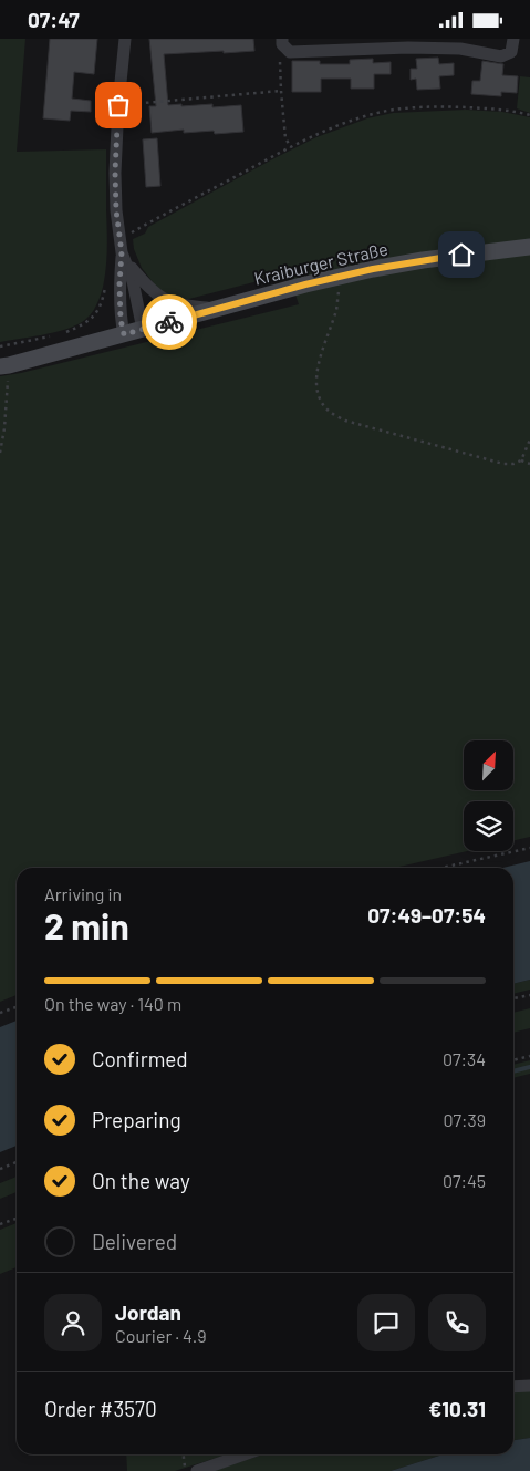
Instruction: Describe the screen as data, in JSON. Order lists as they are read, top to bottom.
{
  "streets": {
    "main road": ["Kraiburger Straße"]
  },
  "north": "top right",
  "page": {
    "status": "07:47",
    "heading": ["2 min", "Arriving in", "07:49–07:54"],
    "panel": [
      "Jordan",
      "Courier · 4.9",
      "Order #3570",
      "€10.31"
    ],
    "bar": "On the way · 140 m",
    "list": [
      ["Confirmed", "07:34"],
      ["Preparing", "07:39"],
      ["On the way", "07:45"],
      "Delivered"
    ]
  }
}
